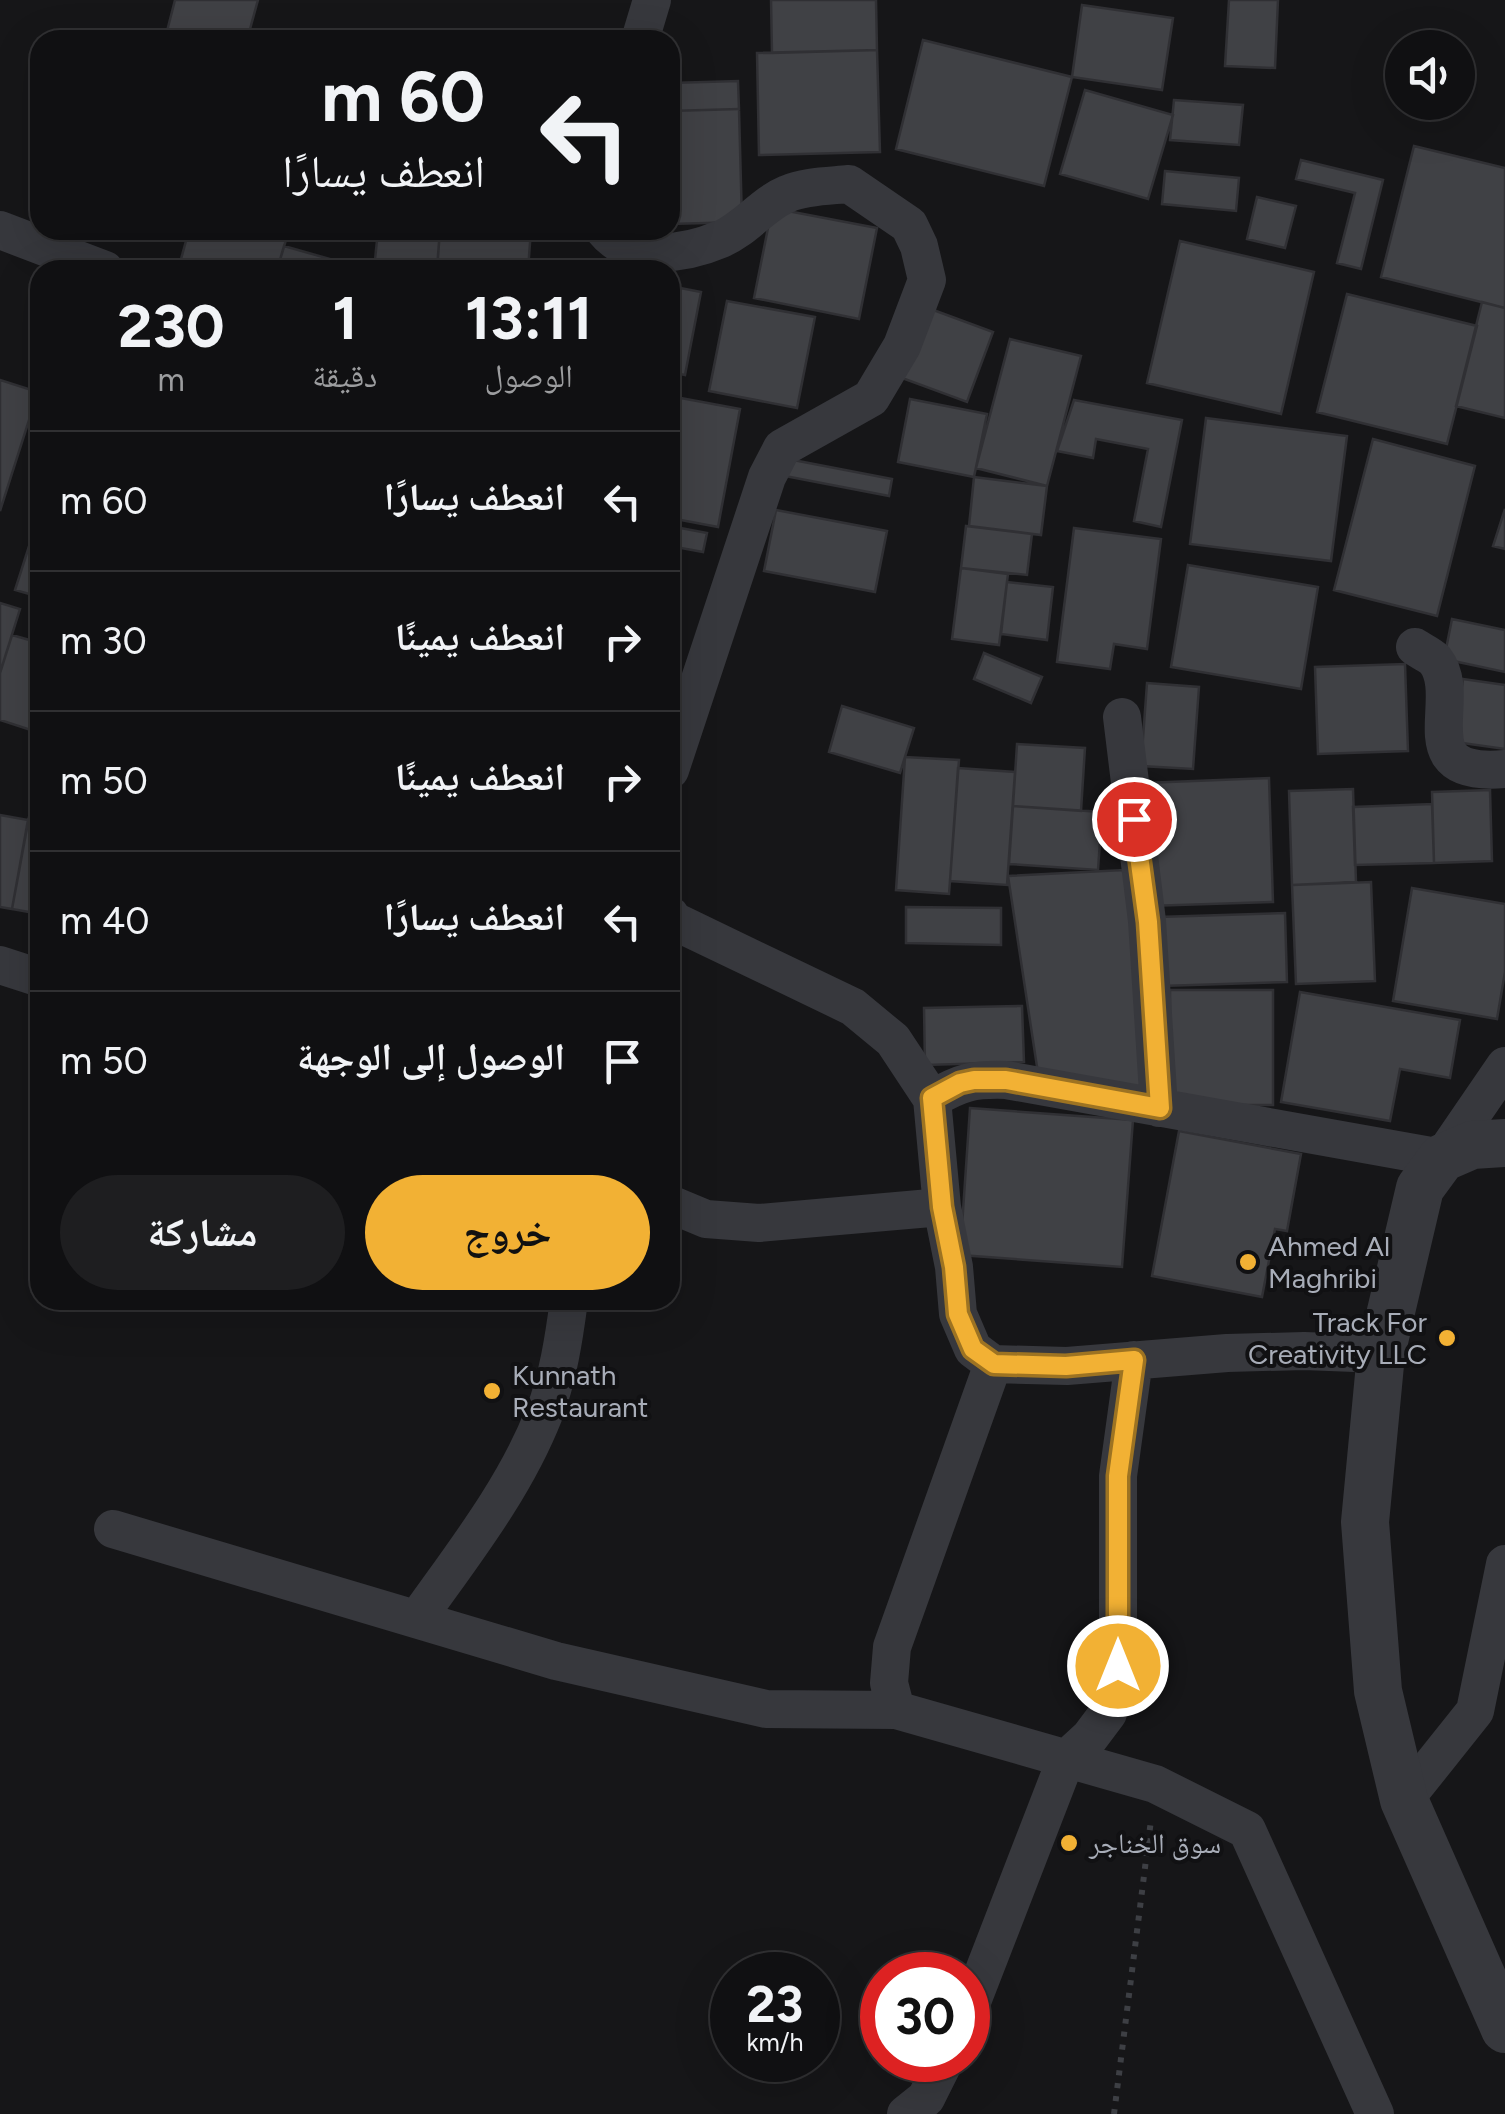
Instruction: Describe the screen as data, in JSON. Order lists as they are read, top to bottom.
{
  "places": [
    "Ahmed Al Maghribi",
    "Track For Creativity LLC",
    "Kunnath Restaurant",
    "سوق الخناجر"
  ],
  "page": {
    "turn": ["60 m", "انعطف يسارًا"],
    "eta": [
      "13:11",
      "الوصول",
      "1",
      "دقيقة",
      "230",
      "m"
    ],
    "list": [
      {
        "name": "انعطف يسارًا",
        "value": "60 m"
      },
      {
        "name": "انعطف يمينًا",
        "value": "30 m"
      },
      {
        "name": "انعطف يمينًا",
        "value": "50 m"
      },
      {
        "name": "انعطف يسارًا",
        "value": "40 m"
      },
      {
        "name": "الوصول إلى الوجهة",
        "value": "50 m"
      }
    ],
    "buttons": ["خروج", "مشاركة"],
    "speed": "23 km/h",
    "limit": "30"
  }
}
